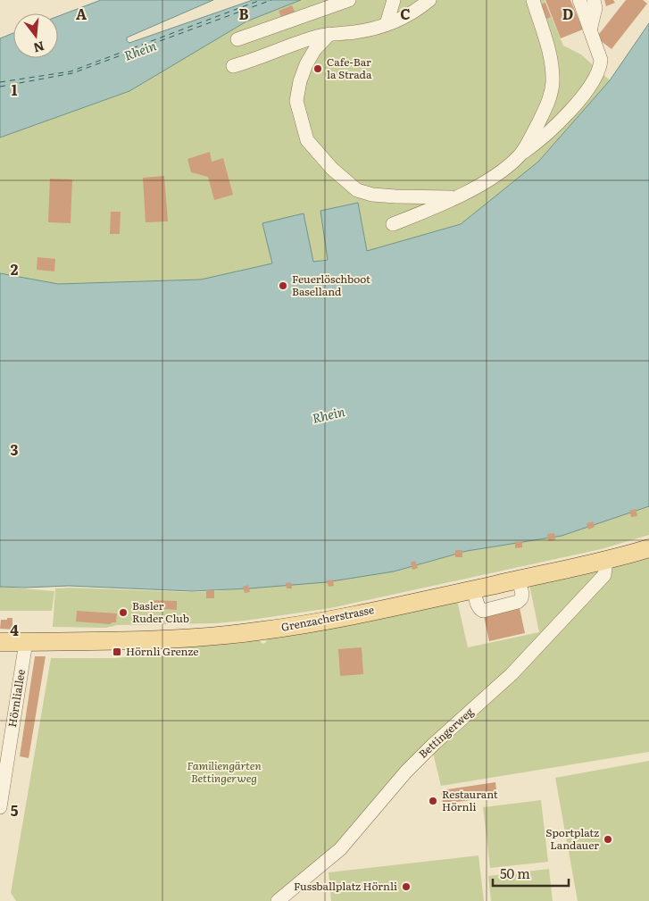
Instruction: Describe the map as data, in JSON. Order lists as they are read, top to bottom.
{
  "streets": {
    "main road": ["Grenzacherstrasse"],
    "street": ["Hörnliallee", "Bettingerweg"]
  },
  "crossings": [
    ["Grenzacherstrasse", "Hörnliallee"],
    ["Grenzacherstrasse", "Bettingerweg"]
  ],
  "water": ["Rhein"],
  "parks": ["Familiengärten Bettingerweg"],
  "places": {
    "other": [
      "Cafe-Bar la Strada",
      "Feuerlöschboot Baselland",
      "Basler Ruder Club",
      "Restaurant Hörnli",
      "Sportplatz Landauer",
      "Fussballplatz Hörnli"
    ],
    "transit": ["Hörnli Grenze"]
  },
  "scale_bar": "50 m",
  "north": "bottom",
  "grid": {
    "columns": [
      "A",
      "B",
      "C",
      "D"
    ],
    "rows": [
      "1",
      "2",
      "3",
      "4",
      "5"
    ]
  }
}
